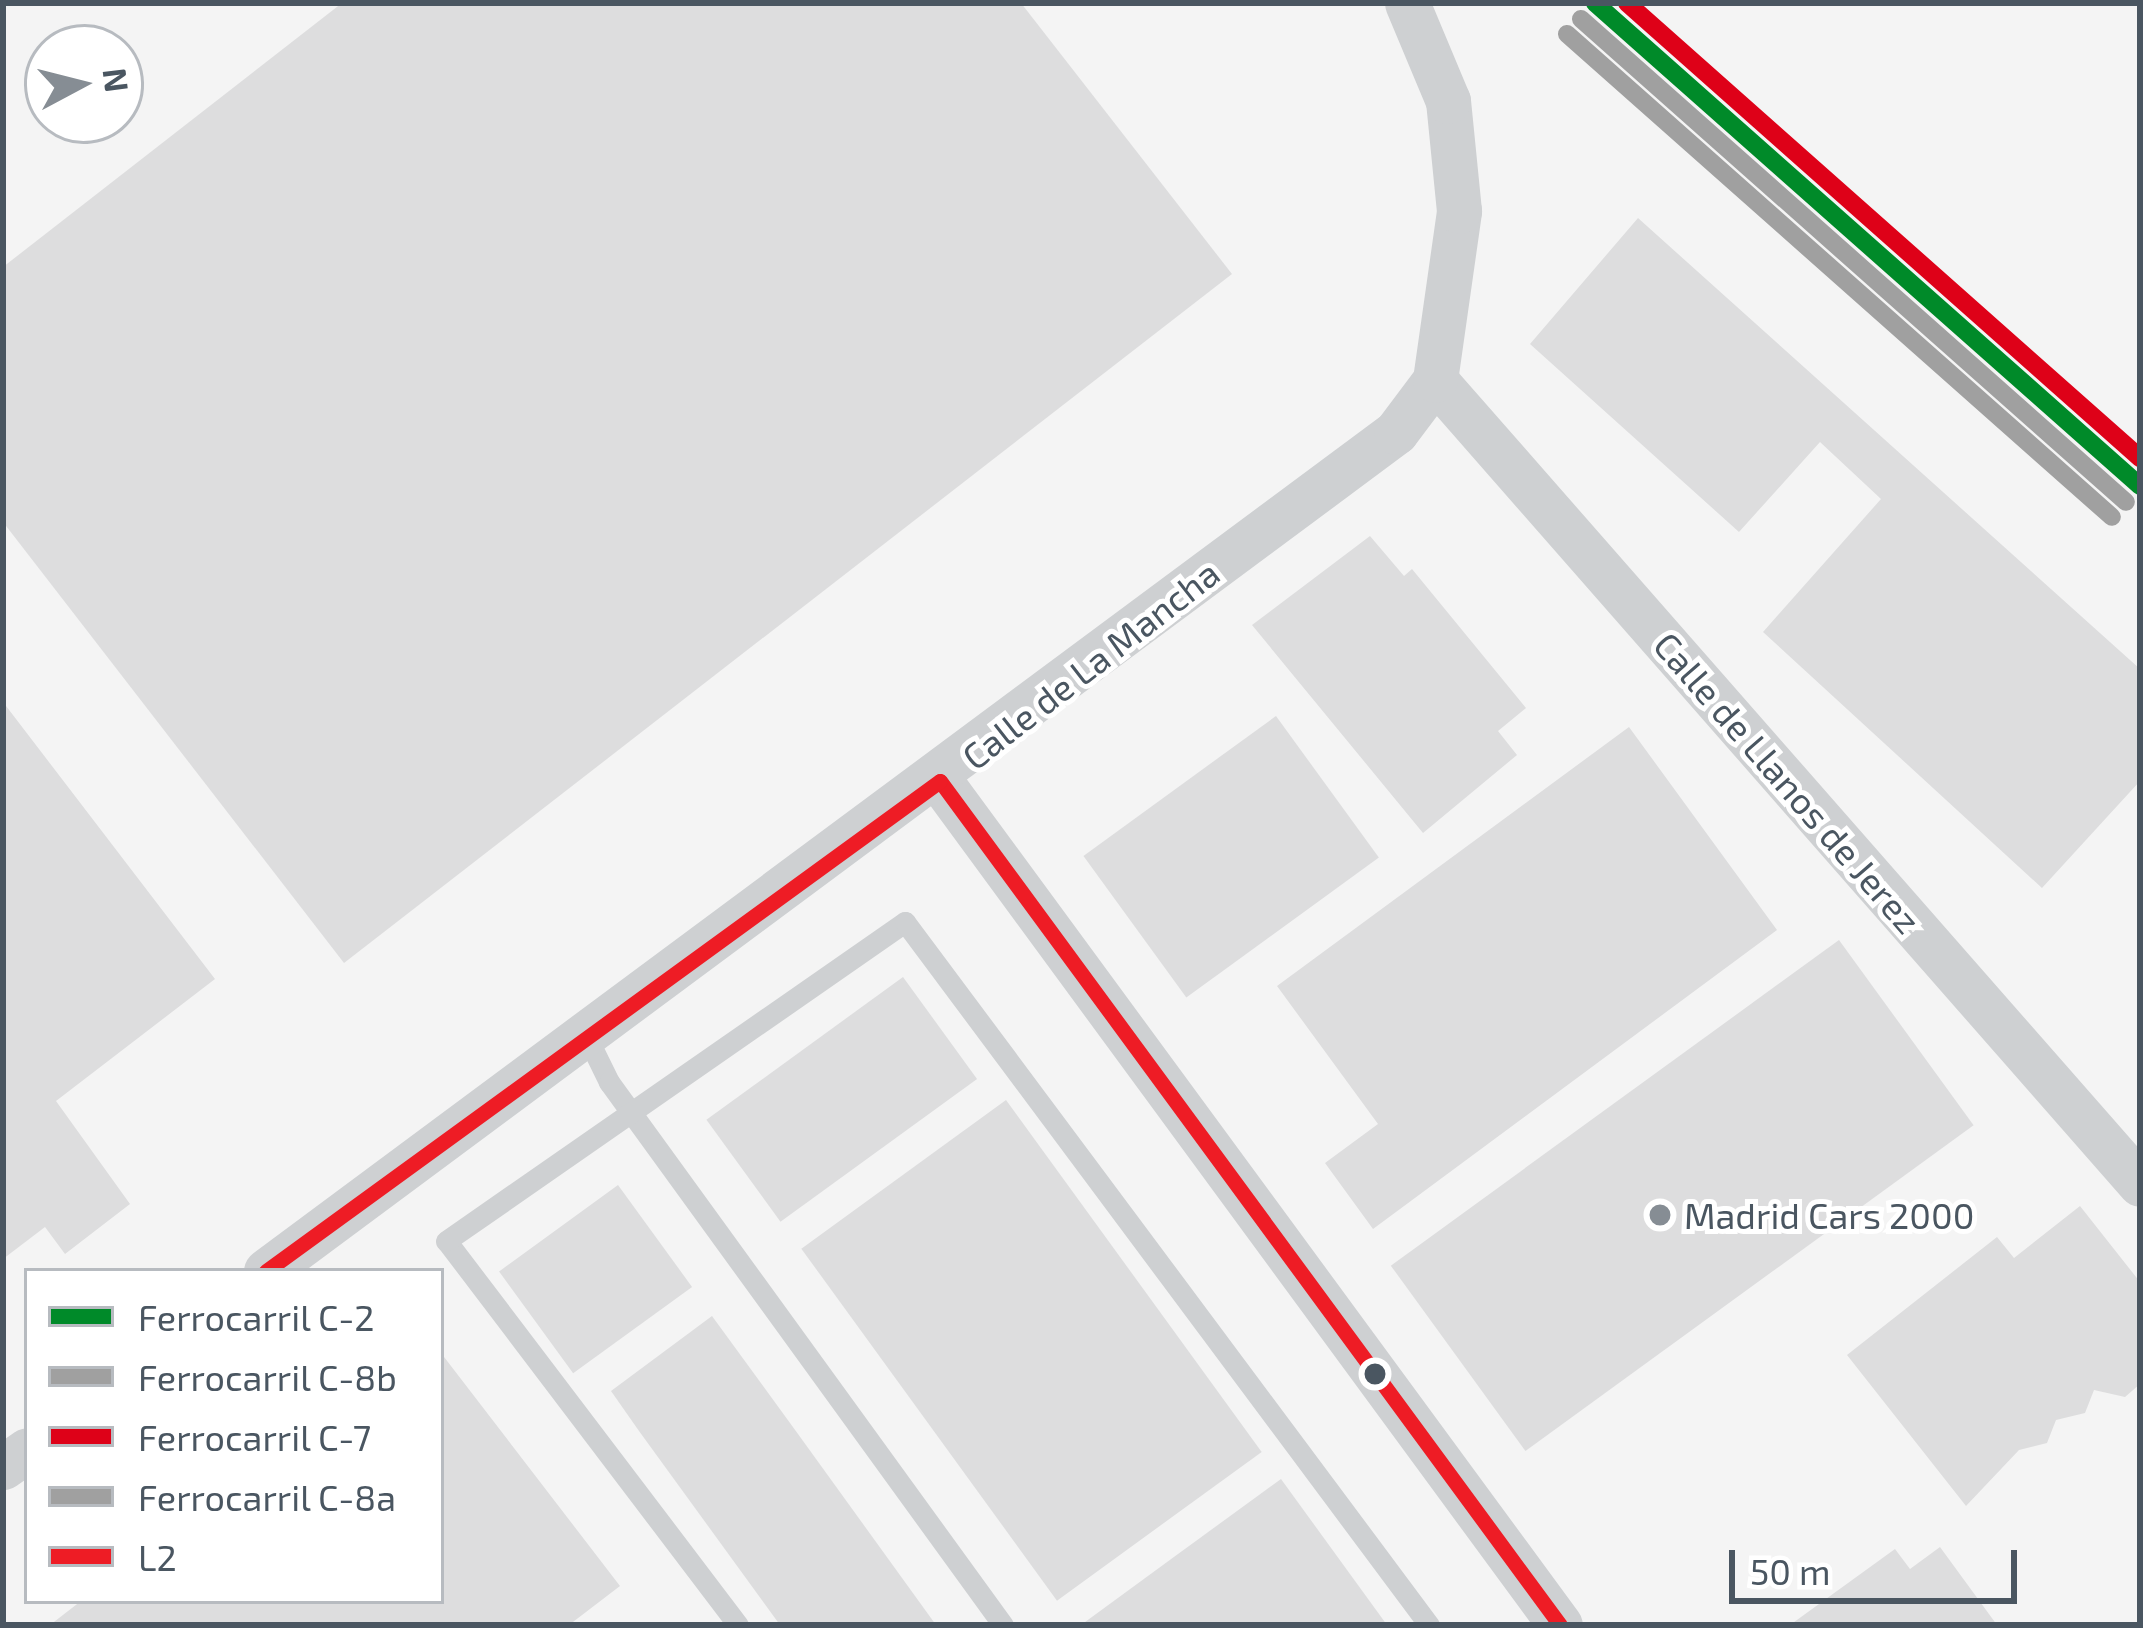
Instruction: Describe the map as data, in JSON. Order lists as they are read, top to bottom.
{
  "streets": {
    "street": ["Calle de La Mancha", "Calle de Llanos de Jerez"]
  },
  "crossings": [
    ["Calle de La Mancha", "Calle de Llanos de Jerez"]
  ],
  "places": ["Madrid Cars 2000"],
  "lines": [
    "rail line C-2",
    "rail line C-7",
    "rail line C-8b",
    "rail line C-8a",
    "transit line L2"
  ],
  "legend": [
    "Ferrocarril C-2",
    "Ferrocarril C-8b",
    "Ferrocarril C-7",
    "Ferrocarril C-8a",
    "L2"
  ],
  "scale_bar": "50 m",
  "north": "right"
}
